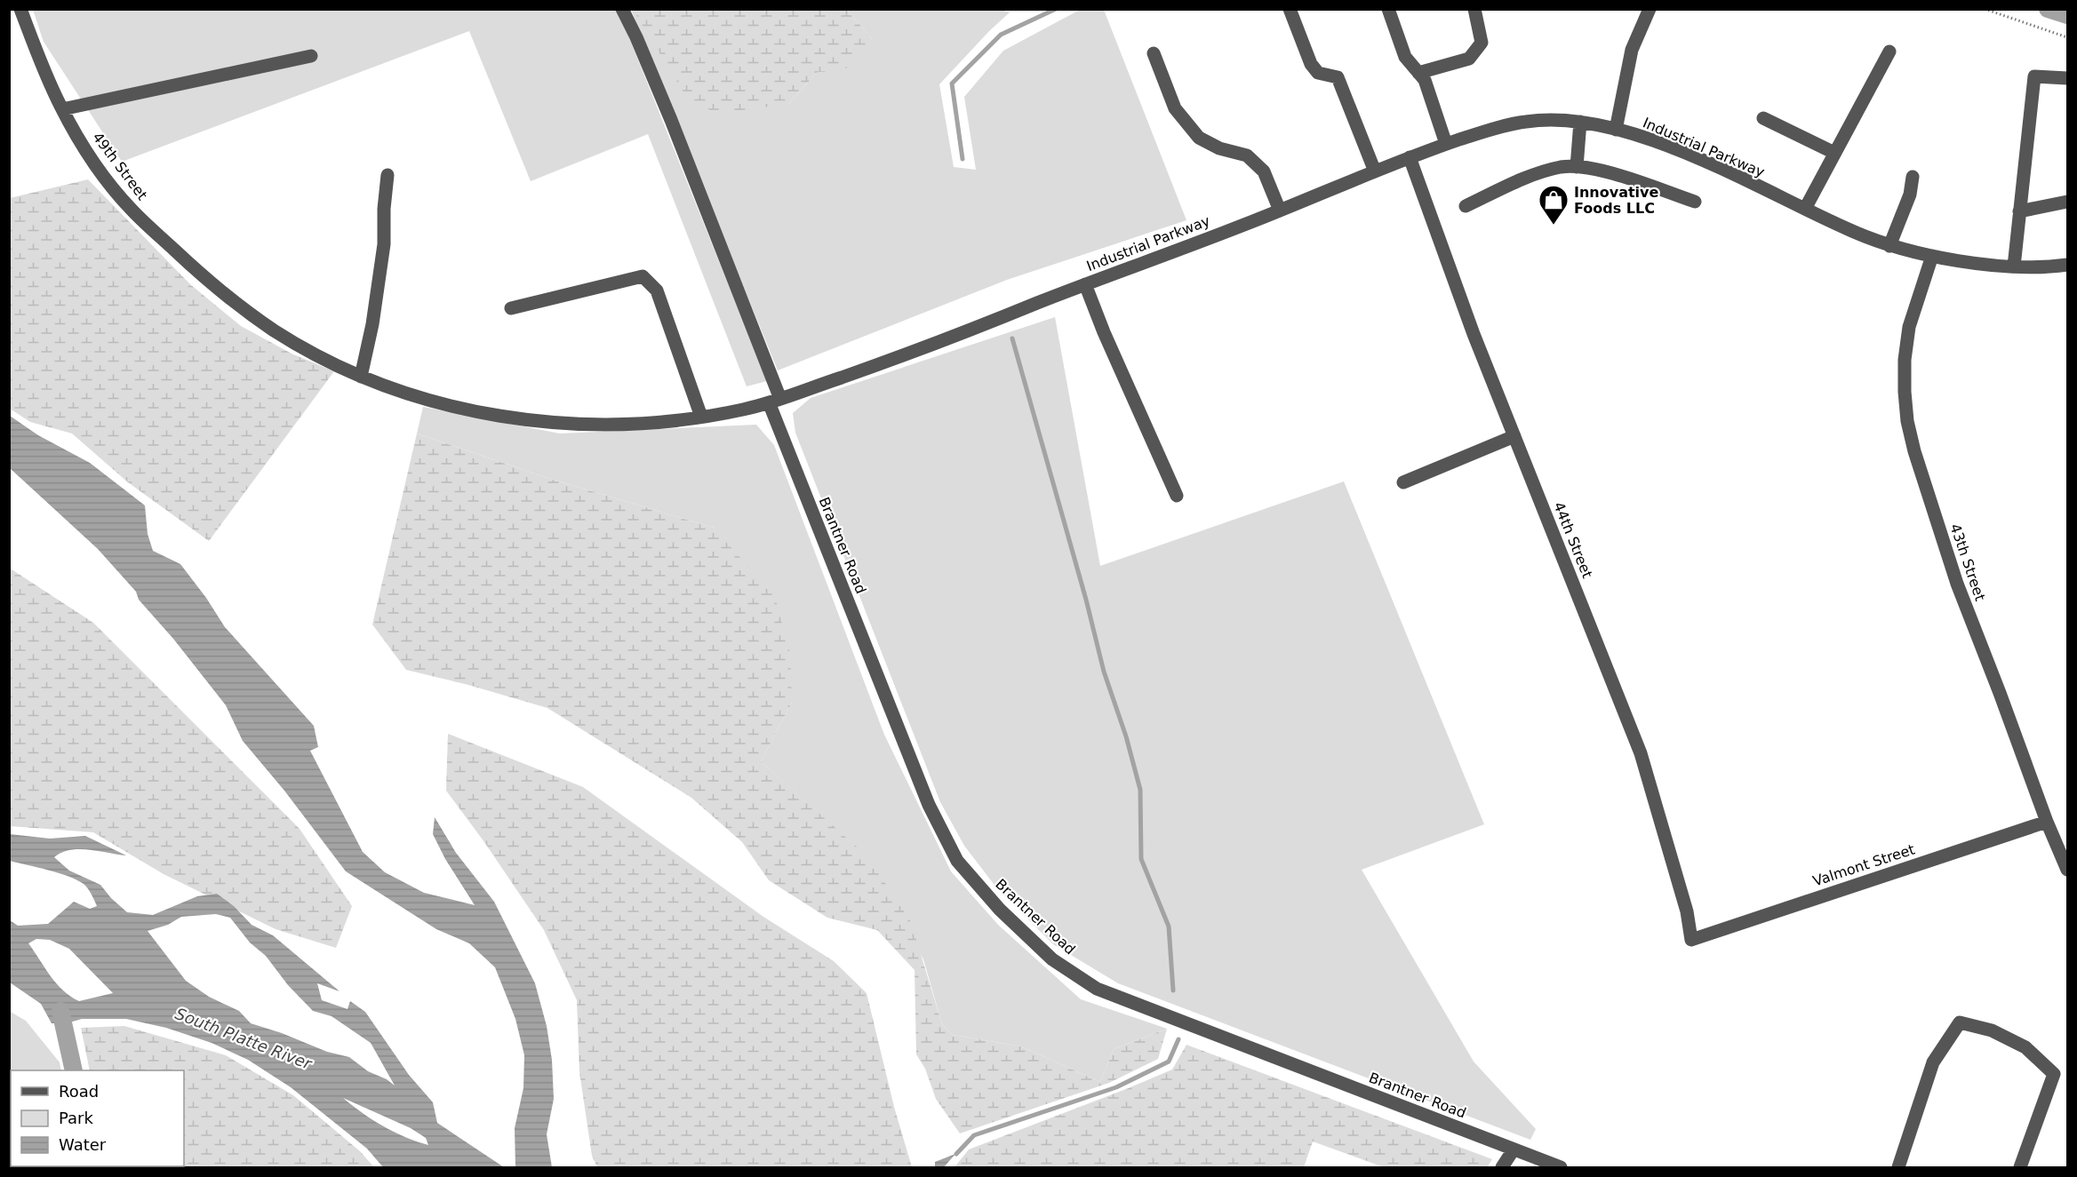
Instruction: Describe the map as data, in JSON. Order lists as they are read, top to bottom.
{
  "streets": {
    "street": [
      "Industrial Parkway",
      "49th Street",
      "44th Street",
      "Brantner Road",
      "43th Street",
      "Valmont Street"
    ]
  },
  "crossings": [
    ["Industrial Parkway", "49th Street"],
    ["Industrial Parkway", "44th Street"],
    ["Industrial Parkway", "Brantner Road"],
    ["Industrial Parkway", "43th Street"],
    ["44th Street", "Valmont Street"],
    ["43th Street", "Valmont Street"]
  ],
  "water": ["South Platte River"],
  "places": {
    "shop": ["Innovative Foods LLC"]
  },
  "legend": ["Road", "Park", "Water"]
}
